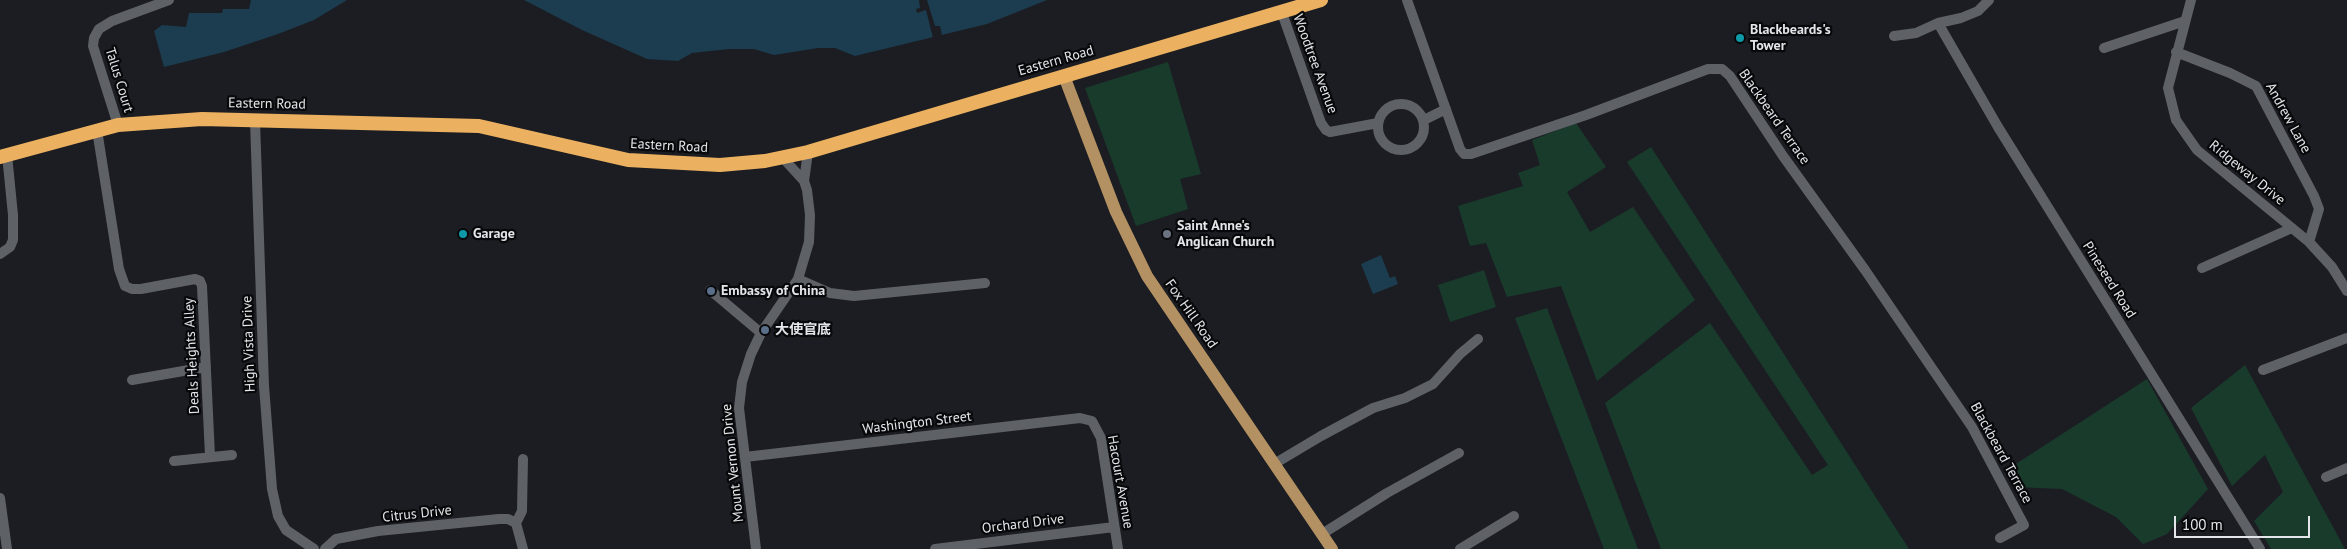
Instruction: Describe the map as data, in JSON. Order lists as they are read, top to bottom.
{
  "streets": {
    "highway": ["Eastern Road"],
    "main road": ["Fox Hill Road"],
    "street": [
      "Woodtree Avenue",
      "Talus Court",
      "Blackbeard Terrace",
      "Andrew Lane",
      "Ridgeway Drive",
      "Pineseed Road",
      "High Vista Drive",
      "Deals Heights Alley",
      "Washington Street",
      "Mount Vernon Drive",
      "Hacourt Avenue",
      "Citrus Drive",
      "Orchard Drive"
    ]
  },
  "crossings": [
    ["Eastern Road", "Woodtree Avenue"],
    ["Eastern Road", "Talus Court"],
    ["Eastern Road", "Fox Hill Road"],
    ["Eastern Road", "High Vista Drive"],
    ["Eastern Road", "Deals Heights Alley"],
    ["Andrew Lane", "Ridgeway Drive"],
    ["Washington Street", "Mount Vernon Drive"],
    ["Washington Street", "Hacourt Avenue"],
    ["Hacourt Avenue", "Orchard Drive"]
  ],
  "places": [
    "Blackbeards's Tower",
    "Garage",
    "Saint Anne's Anglican Church",
    "Embassy of China",
    "大使官底"
  ],
  "scale_bar": "100 m"
}
